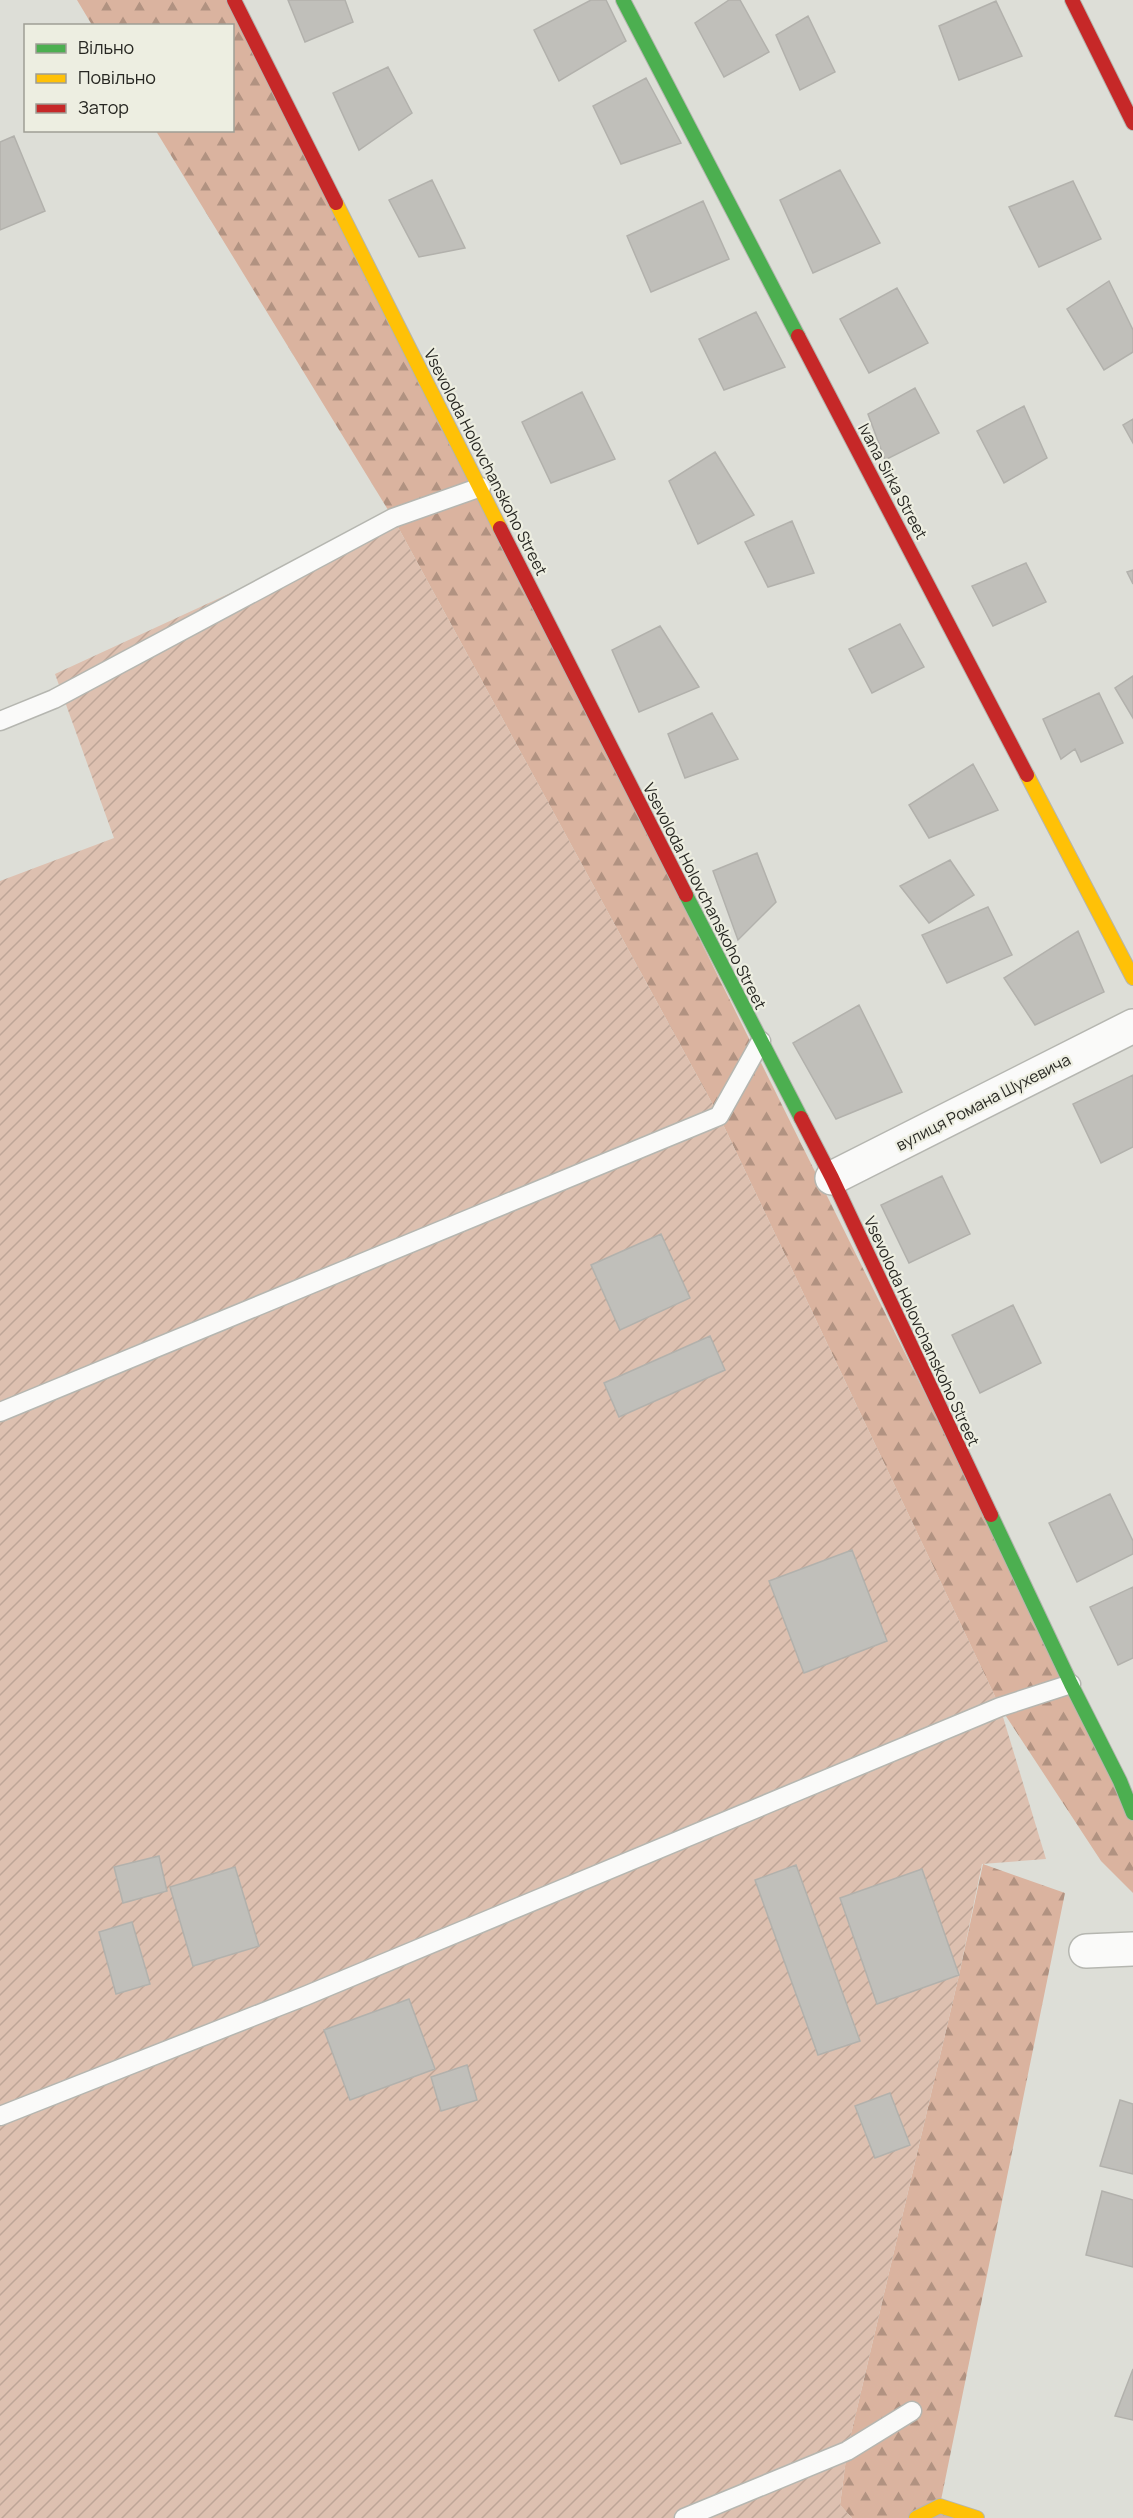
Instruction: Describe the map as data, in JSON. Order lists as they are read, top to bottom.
{
  "streets": {
    "street": ["Vsevoloda Holovchanskoho Street", "Ivana Sirka Street", "вулиця Романа Шухевича"]
  },
  "crossings": [
    ["Vsevoloda Holovchanskoho Street", "вулиця Романа Шухевича"]
  ],
  "legend": ["Вільно", "Повільно", "Затор"]
}
